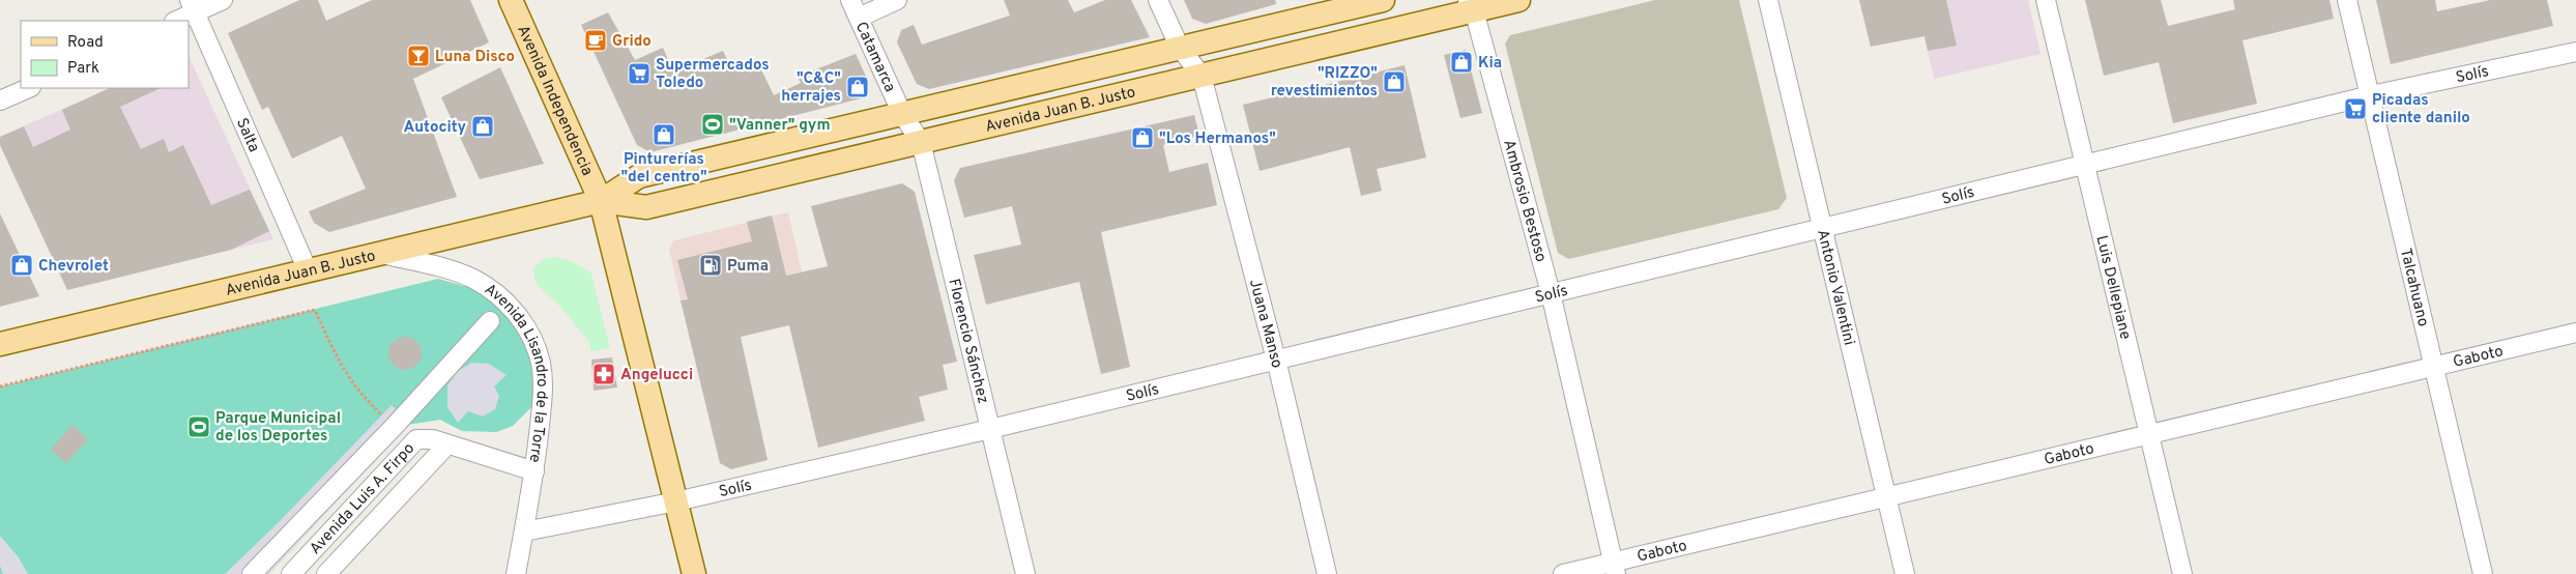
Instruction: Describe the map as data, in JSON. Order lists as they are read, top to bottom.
{
  "streets": {
    "main road": ["Avenida Independencia", "Avenida Juan B. Justo"],
    "street": [
      "Catamarca",
      "Solís",
      "Salta",
      "Ambrosio Bestoso",
      "Antonio Valentini",
      "Luis Dellepiane",
      "Talcahuano",
      "Juana Manso",
      "Florencio Sánchez",
      "Gaboto",
      "Avenida Lisandro de la Torre",
      "Avenida Luis A. Firpo"
    ]
  },
  "crossings": [
    ["Catamarca", "Avenida Juan B. Justo"],
    ["Catamarca", "Florencio Sánchez"],
    ["Solís", "Avenida Independencia"],
    ["Solís", "Ambrosio Bestoso"],
    ["Solís", "Antonio Valentini"],
    ["Solís", "Luis Dellepiane"],
    ["Solís", "Talcahuano"],
    ["Solís", "Juana Manso"],
    ["Solís", "Florencio Sánchez"],
    ["Solís", "Avenida Lisandro de la Torre"],
    ["Avenida Independencia", "Avenida Juan B. Justo"],
    ["Avenida Juan B. Justo", "Salta"],
    ["Avenida Juan B. Justo", "Ambrosio Bestoso"],
    ["Avenida Juan B. Justo", "Juana Manso"],
    ["Avenida Juan B. Justo", "Florencio Sánchez"],
    ["Avenida Juan B. Justo", "Avenida Lisandro de la Torre"],
    ["Ambrosio Bestoso", "Gaboto"],
    ["Antonio Valentini", "Gaboto"],
    ["Luis Dellepiane", "Gaboto"],
    ["Talcahuano", "Gaboto"]
  ],
  "places": {
    "cafe": ["Grido"],
    "bar": ["Luna Disco"],
    "shop": [
      "Kia",
      "\"RIZZO\" revestimientos",
      "\"C&C\" herrajes",
      "Autocity",
      "Pinturerías \"del centro\"",
      "\"Los Hermanos\"",
      "Chevrolet"
    ],
    "supermarket": ["Supermercados Toledo", "Picadas cliente danilo"],
    "sports": ["\"Vanner\" gym", "Parque Municipal de los Deportes"],
    "fuel station": ["Puma"],
    "pharmacy": ["Angelucci"]
  },
  "legend": ["Road", "Park"]
}
